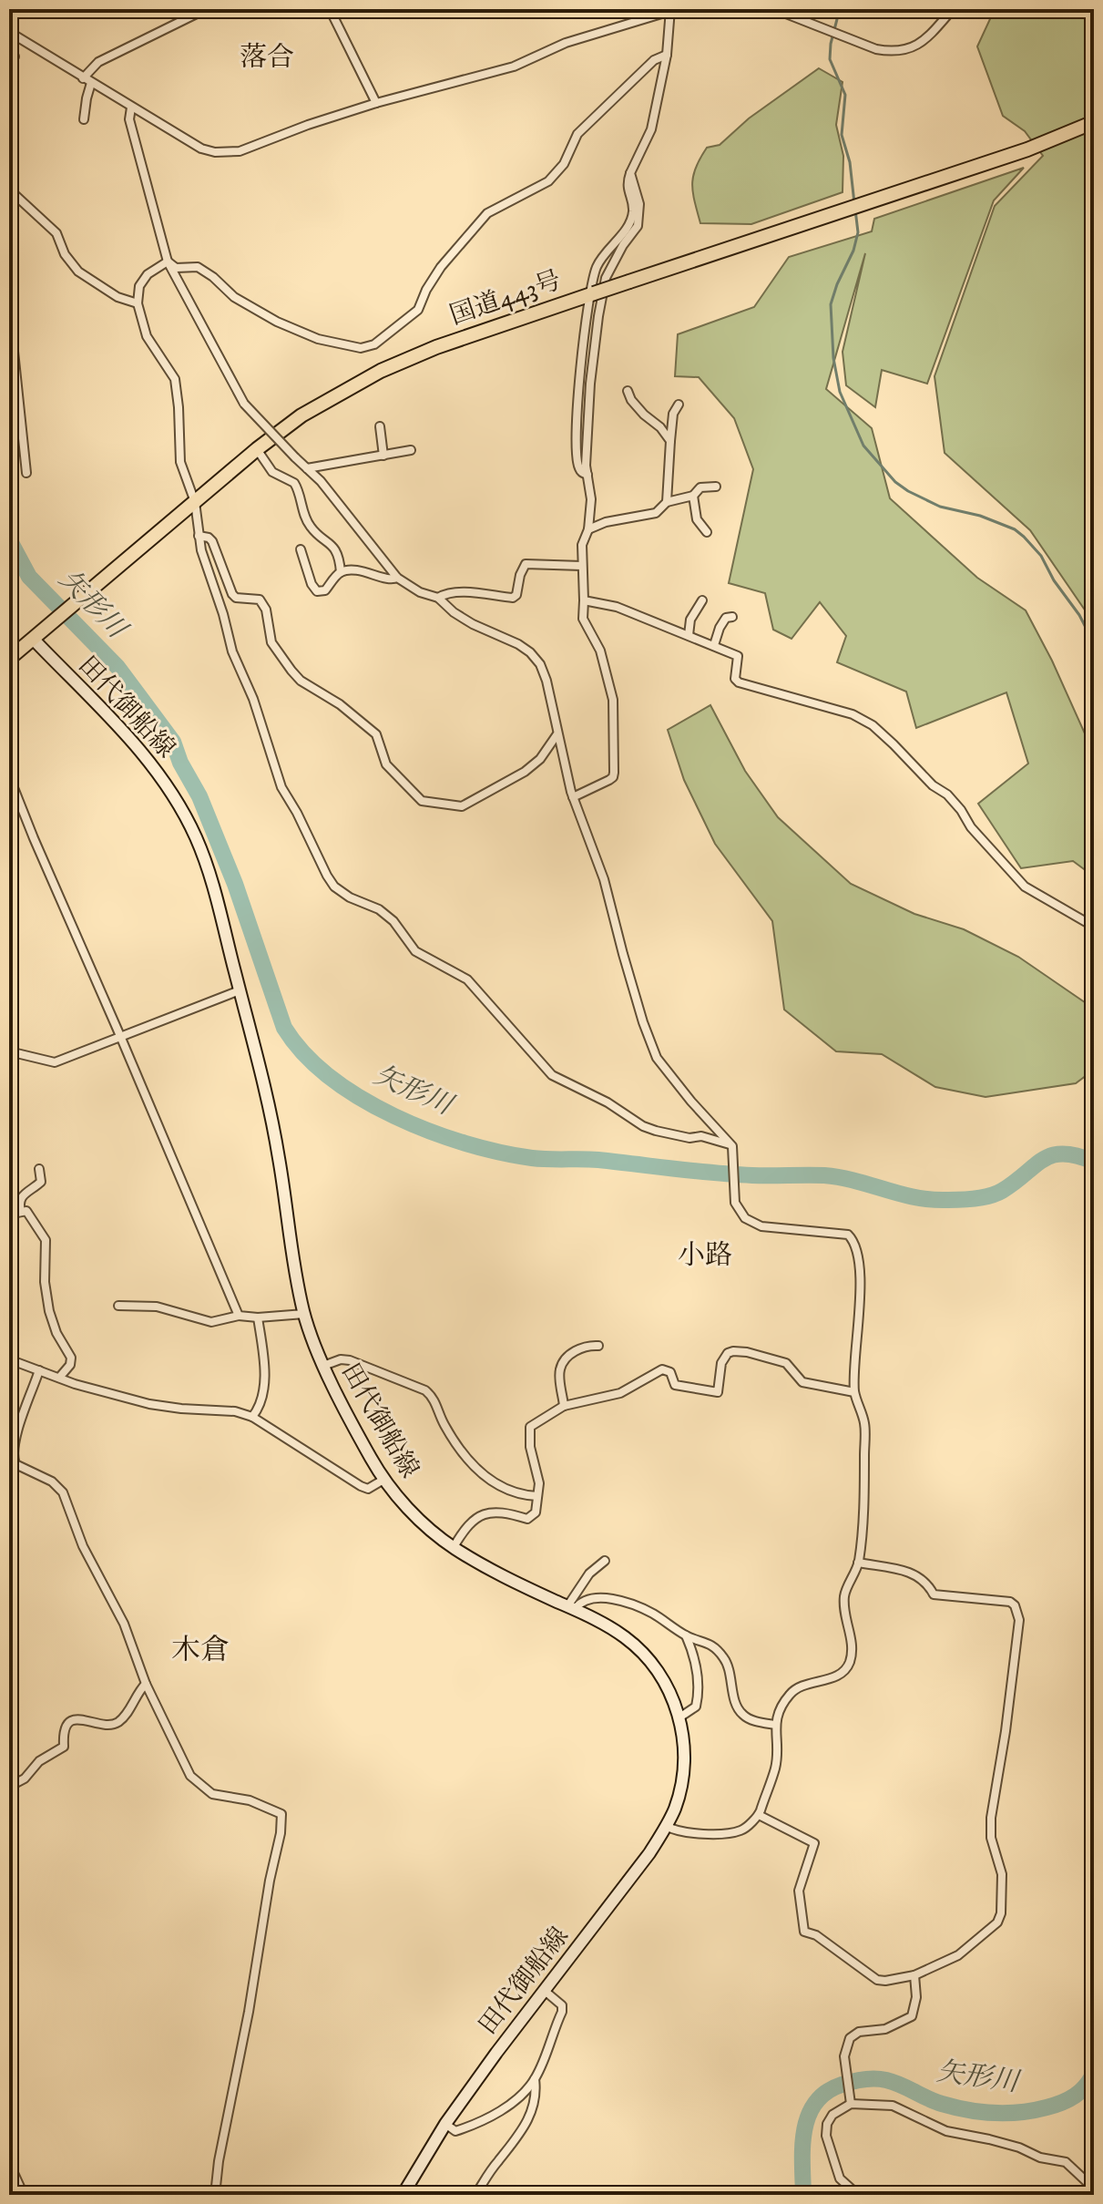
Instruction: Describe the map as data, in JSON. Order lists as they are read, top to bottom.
{
  "streets": {
    "highway": ["国道443号"],
    "main road": ["田代御船線"]
  },
  "crossings": [
    ["国道443号", "田代御船線"]
  ],
  "districts": ["落合", "小路", "木倉"],
  "water": ["矢形川"]
}
